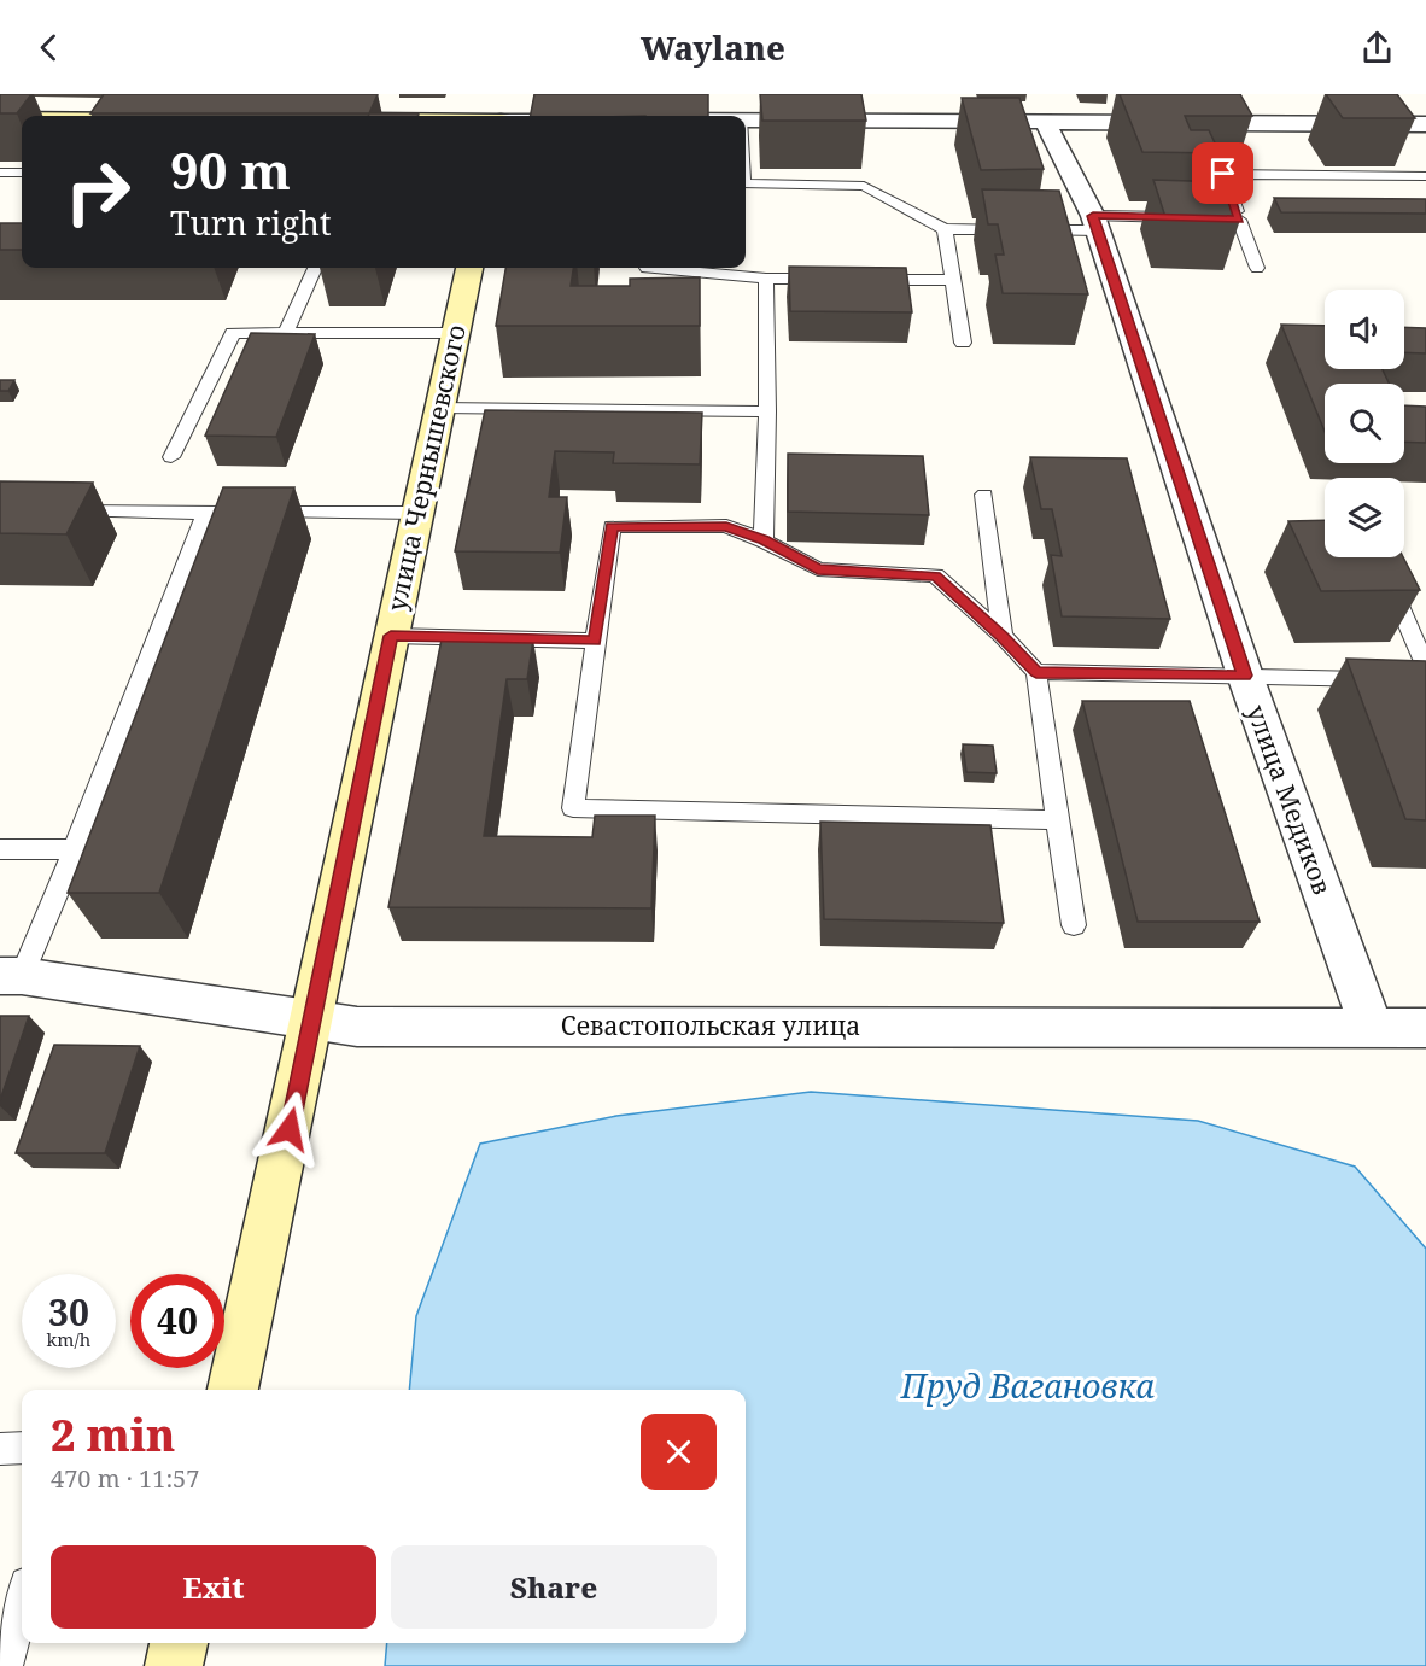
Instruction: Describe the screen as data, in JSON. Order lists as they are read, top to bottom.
{
  "streets": {
    "street": ["улица Чернышевского", "улица Медиков", "Севастопольская улица"]
  },
  "crossings": [
    ["улица Чернышевского", "Севастопольская улица"],
    ["улица Медиков", "Севастопольская улица"]
  ],
  "water": ["Пруд Вагановка"],
  "page": {
    "header": "Waylane",
    "turn": ["90 m", "Turn right"],
    "speed": "30 km/h",
    "limit": "40",
    "heading": ["2 min", "470 m · 11:57"],
    "buttons": ["Exit", "Share"]
  }
}
